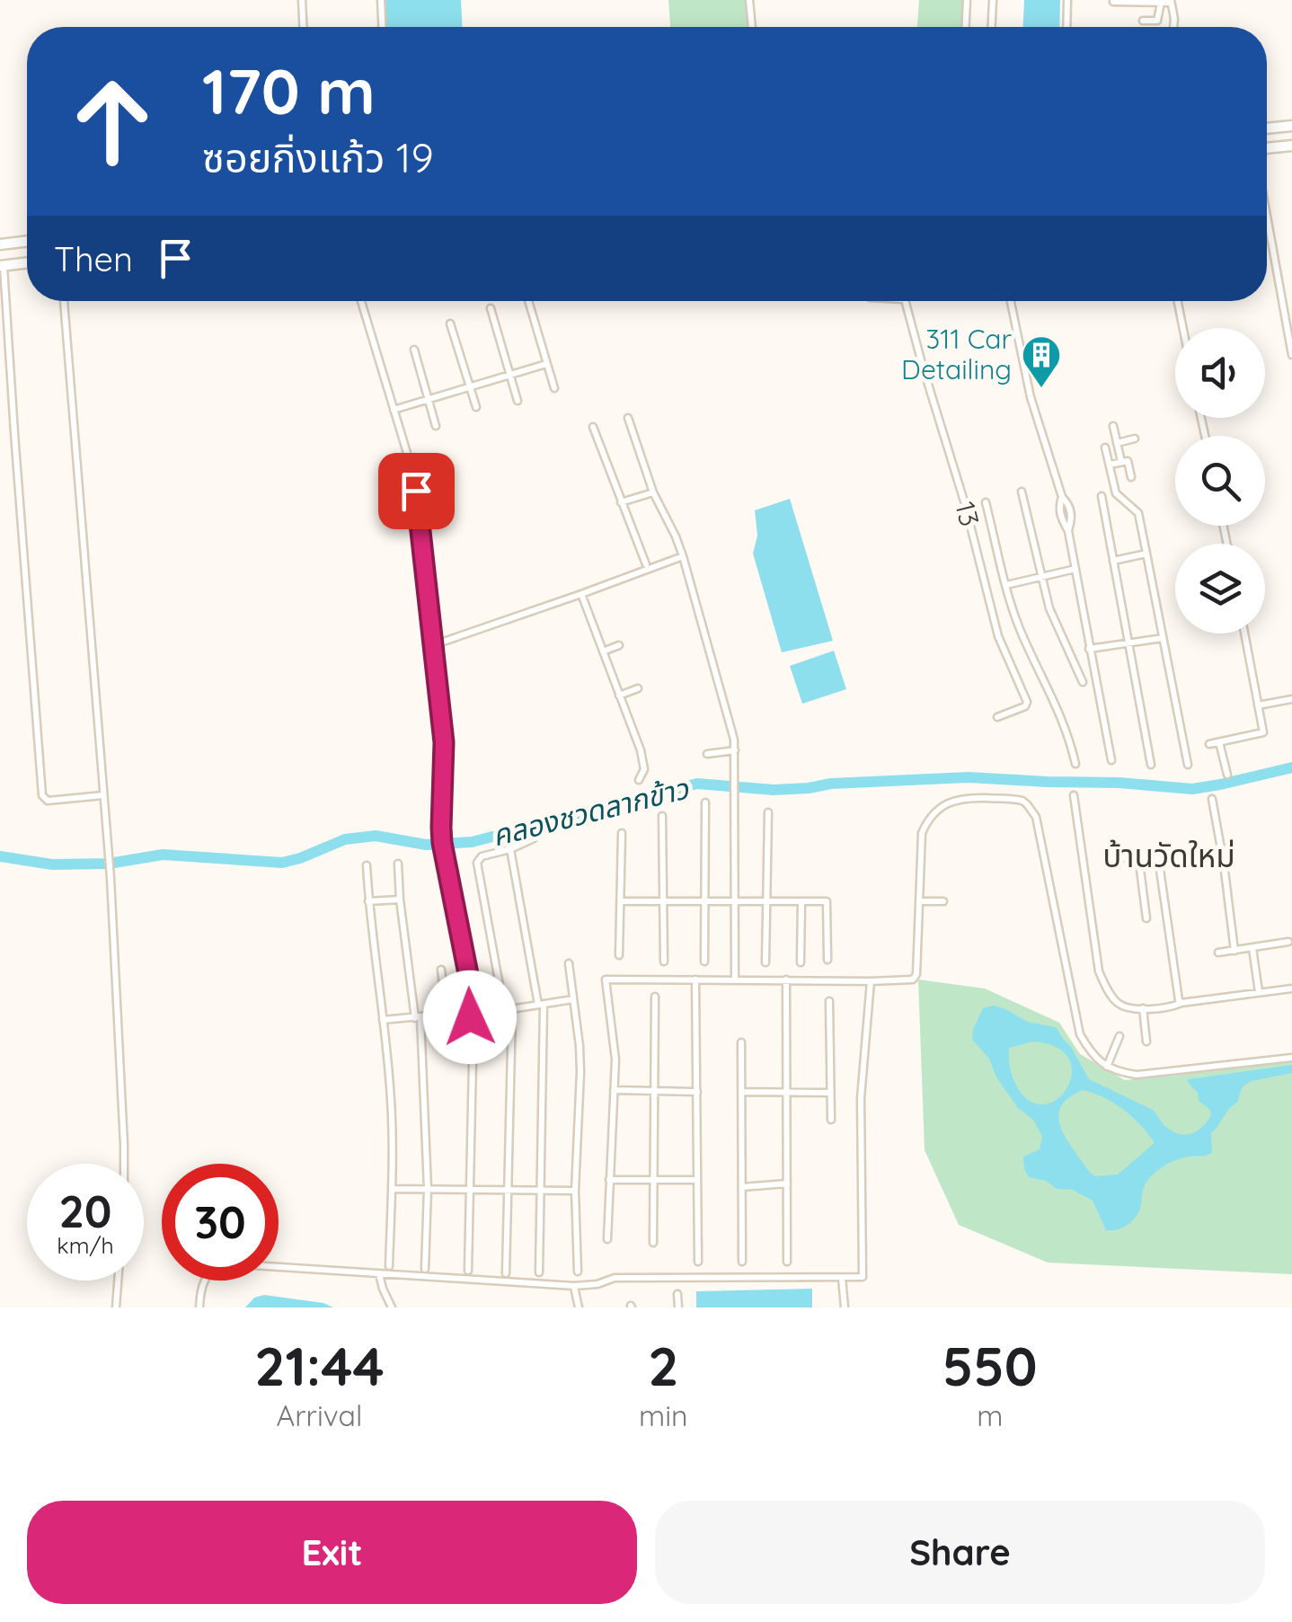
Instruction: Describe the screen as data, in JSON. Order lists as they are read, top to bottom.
{
  "streets": {
    "street": ["13"]
  },
  "districts": ["บ้านวัดใหม่"],
  "water": ["คลองชวดลากข้าว"],
  "places": {
    "building": ["311 Car Detailing"]
  },
  "page": {
    "turn": ["170 m", "ซอยกิ่งแก้ว 19"],
    "then": "Then",
    "speed": "20 km/h",
    "limit": "30",
    "eta": [
      "21:44",
      "Arrival",
      "2",
      "min",
      "550",
      "m"
    ],
    "buttons": ["Exit", "Share"]
  }
}
